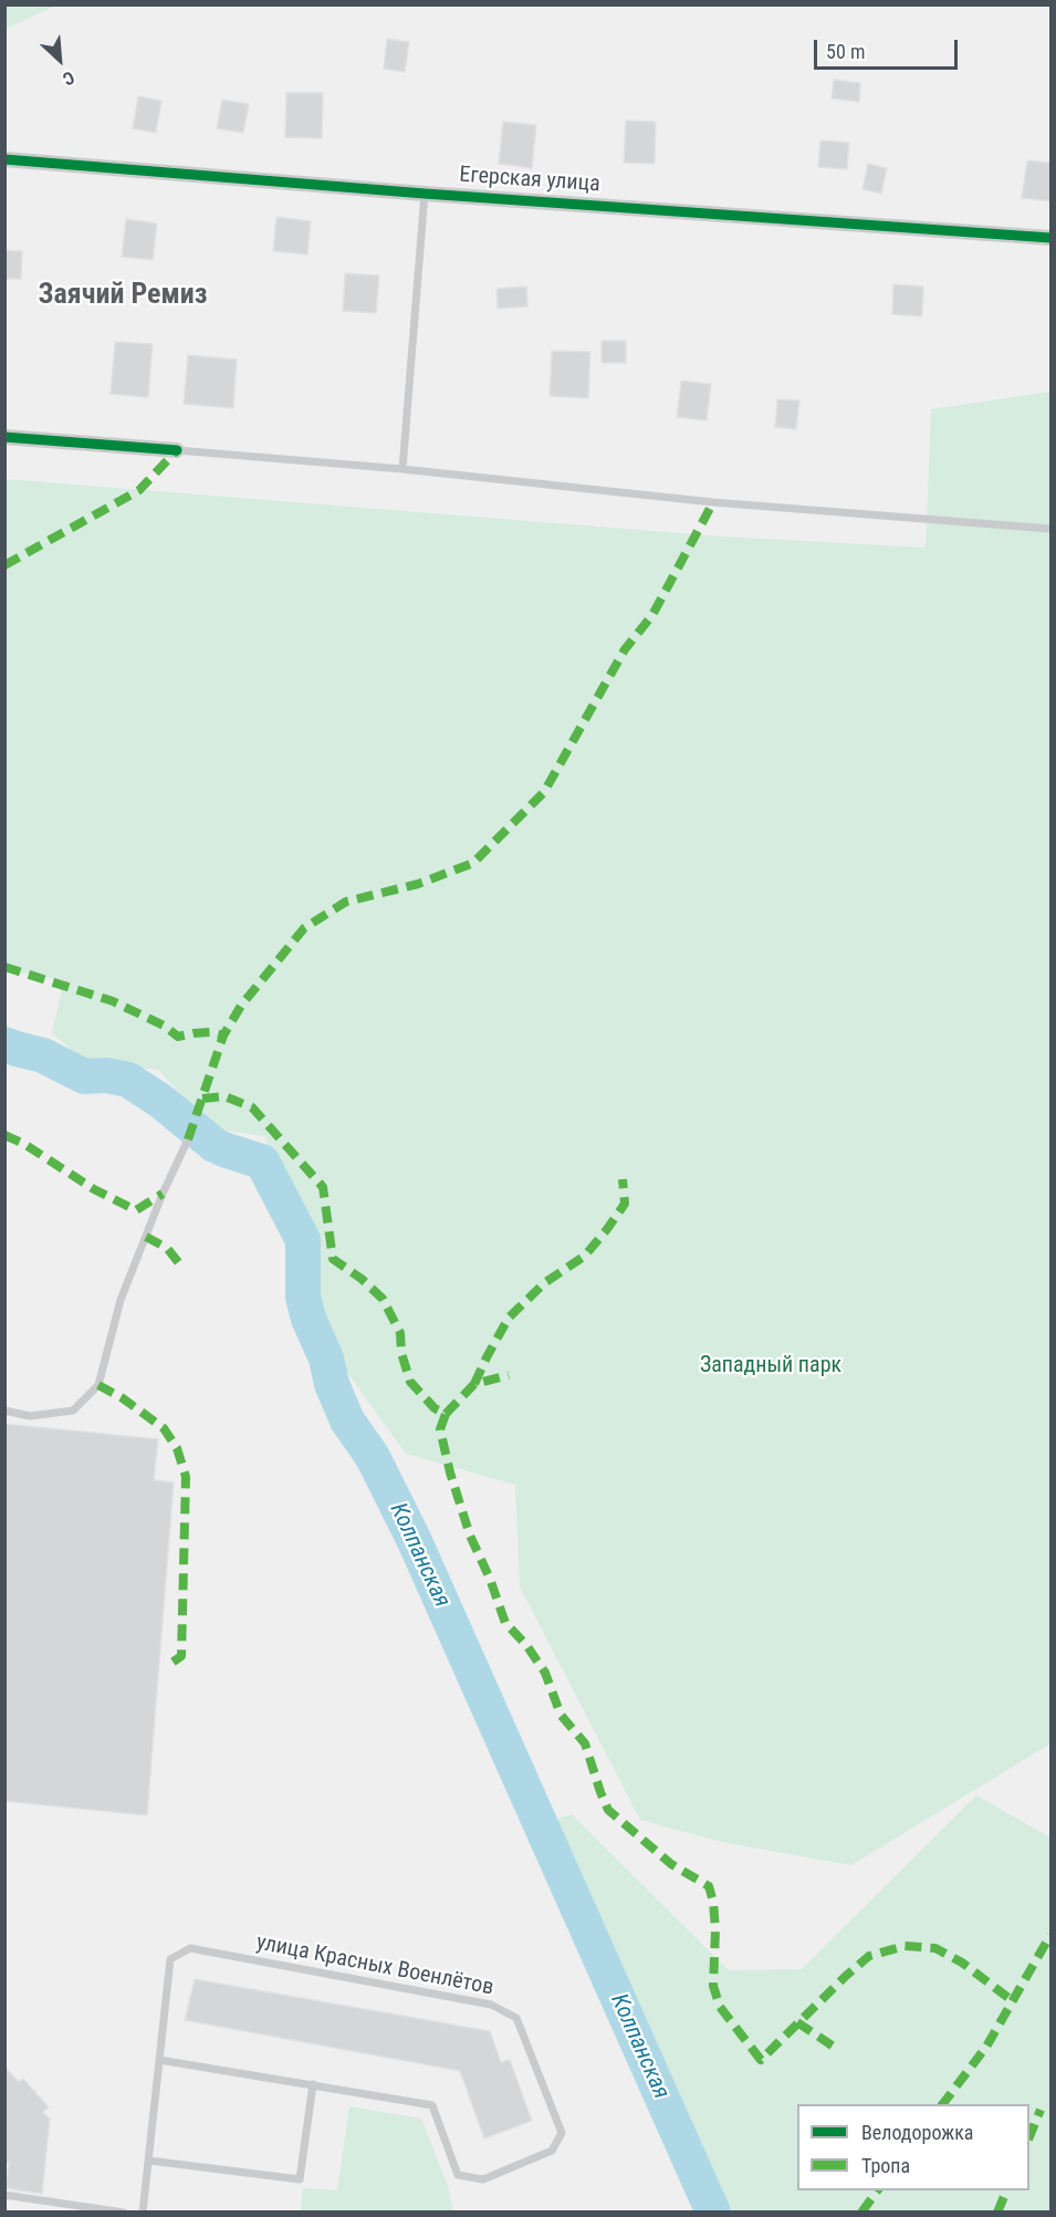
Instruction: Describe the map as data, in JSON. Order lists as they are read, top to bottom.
{
  "streets": {
    "street": ["Егерская улица"],
    "lane": ["улица Красных Военлётов"]
  },
  "districts": ["Заячий Ремиз"],
  "water": ["Колпанская"],
  "parks": ["Западный парк"],
  "legend": ["Велодорожка", "Тропа"],
  "scale_bar": "50 m",
  "north": "bottom right"
}
